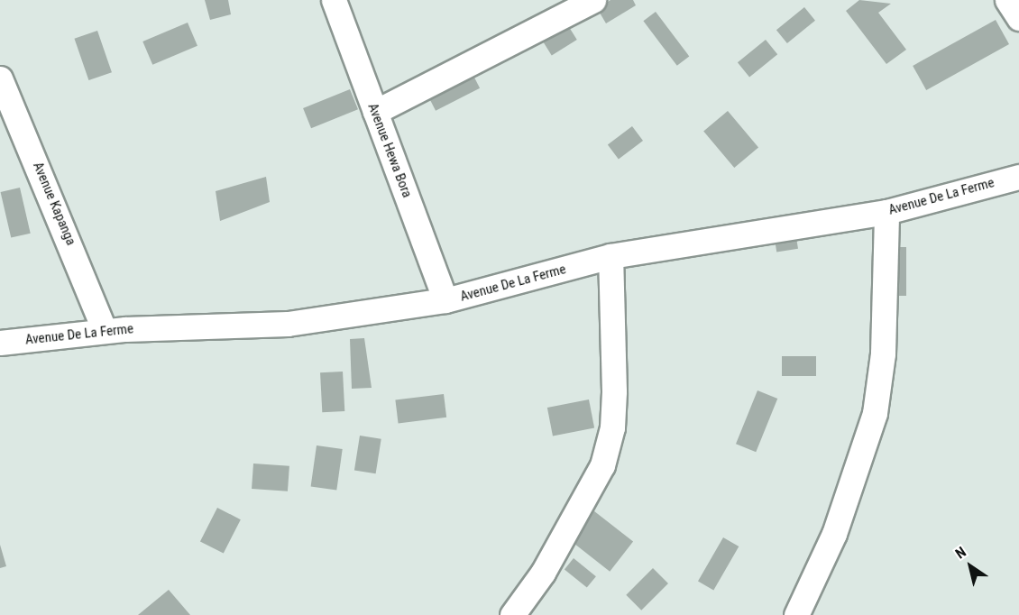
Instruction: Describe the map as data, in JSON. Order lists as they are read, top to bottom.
{
  "streets": {
    "street": ["Avenue Hewa Bora", "Avenue De La Ferme", "Avenue Kapanga"]
  },
  "crossings": [
    ["Avenue Hewa Bora", "Avenue De La Ferme"],
    ["Avenue De La Ferme", "Avenue Kapanga"]
  ],
  "north": "top left"
}
